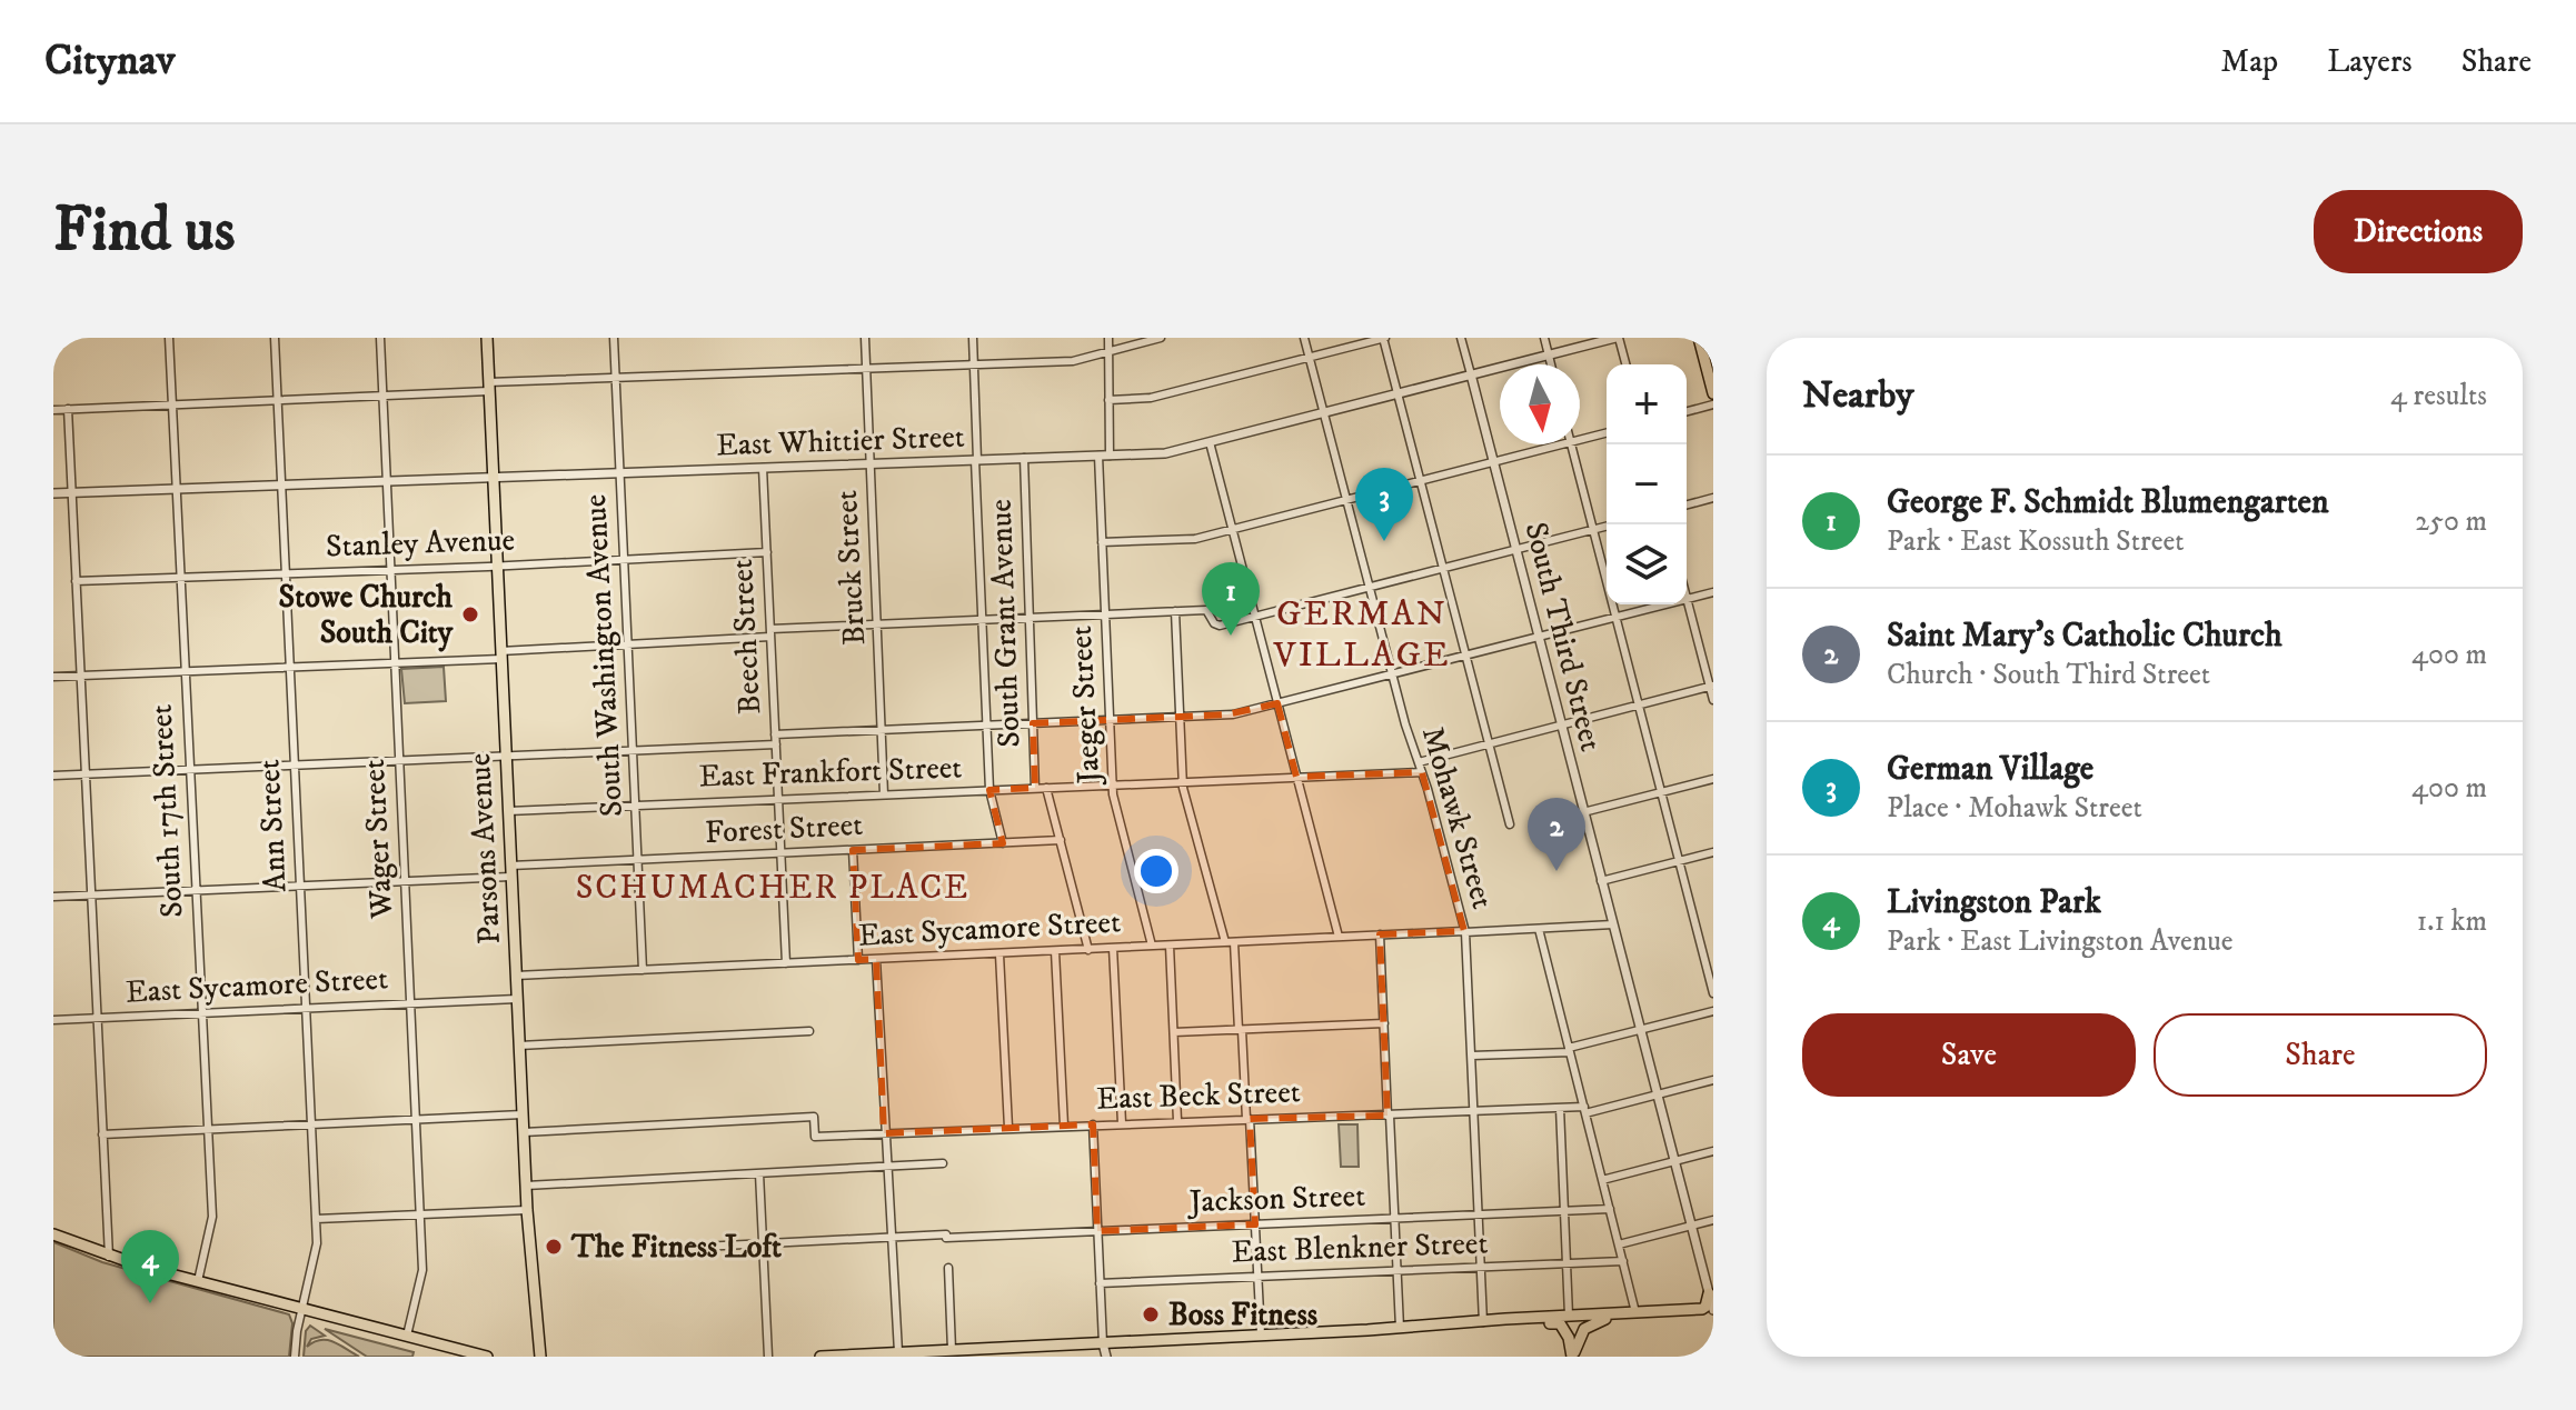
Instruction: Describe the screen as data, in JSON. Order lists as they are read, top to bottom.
{
  "streets": {
    "main road": ["Parsons Avenue"],
    "street": [
      "East Whittier Street",
      "Stanley Avenue",
      "Bruck Street",
      "South Grant Avenue",
      "Beech Street",
      "South Third Street",
      "South Washington Avenue",
      "Jaeger Street",
      "East Frankfort Street",
      "South 17th Street",
      "Mohawk Street",
      "Ann Street",
      "Forest Street",
      "Wager Street",
      "East Sycamore Street",
      "East Beck Street",
      "Jackson Street",
      "East Blenkner Street"
    ]
  },
  "crossings": [
    ["East Whittier Street", "Bruck Street"],
    ["East Whittier Street", "South Grant Avenue"],
    ["East Whittier Street", "Beech Street"],
    ["East Whittier Street", "South Third Street"],
    ["East Whittier Street", "South Washington Avenue"],
    ["East Whittier Street", "Jaeger Street"],
    ["East Whittier Street", "South 17th Street"],
    ["East Whittier Street", "Mohawk Street"],
    ["East Whittier Street", "Ann Street"],
    ["East Whittier Street", "Wager Street"],
    ["East Whittier Street", "Parsons Avenue"],
    ["Stanley Avenue", "Beech Street"],
    ["Stanley Avenue", "South Washington Avenue"],
    ["Stanley Avenue", "South 17th Street"],
    ["Stanley Avenue", "Ann Street"],
    ["Stanley Avenue", "Wager Street"],
    ["Stanley Avenue", "Parsons Avenue"],
    ["Bruck Street", "East Frankfort Street"],
    ["South Grant Avenue", "East Frankfort Street"],
    ["South Grant Avenue", "Forest Street"],
    ["South Grant Avenue", "East Sycamore Street"],
    ["Beech Street", "East Frankfort Street"],
    ["Beech Street", "Forest Street"],
    ["Beech Street", "East Sycamore Street"],
    ["South Third Street", "East Sycamore Street"],
    ["South Third Street", "East Beck Street"],
    ["South Washington Avenue", "East Frankfort Street"],
    ["South Washington Avenue", "Forest Street"],
    ["South Washington Avenue", "East Sycamore Street"],
    ["Jaeger Street", "East Frankfort Street"],
    ["Jaeger Street", "East Sycamore Street"],
    ["East Frankfort Street", "Mohawk Street"],
    ["East Frankfort Street", "Parsons Avenue"],
    ["South 17th Street", "Forest Street"],
    ["South 17th Street", "East Sycamore Street"],
    ["Mohawk Street", "East Sycamore Street"],
    ["Mohawk Street", "East Beck Street"],
    ["Mohawk Street", "Jackson Street"],
    ["Mohawk Street", "East Blenkner Street"],
    ["Ann Street", "Forest Street"],
    ["Ann Street", "East Sycamore Street"],
    ["Forest Street", "Wager Street"],
    ["Forest Street", "Parsons Avenue"],
    ["Wager Street", "East Sycamore Street"],
    ["Parsons Avenue", "East Sycamore Street"],
    ["Parsons Avenue", "East Beck Street"]
  ],
  "districts": ["GERMAN VILLAGE", "SCHUMACHER PLACE"],
  "places": ["Stowe Church South City", "The Fitness Loft", "Boss Fitness"],
  "north": "bottom",
  "page": {
    "header": "Citynav",
    "nav": ["Map", "Layers", "Share"],
    "buttons": [
      "Directions",
      ["Save", "Share"]
    ],
    "title": "Find us",
    "heading": ["Nearby", "4 results"],
    "map_buttons": ["+", "−"],
    "list": [
      {
        "mark": "1",
        "name": "George F. Schmidt Blumengarten",
        "note": "Park · East Kossuth Street",
        "value": "250 m"
      },
      {
        "mark": "2",
        "name": "Saint Mary's Catholic Church",
        "note": "Church · South Third Street",
        "value": "400 m"
      },
      {
        "mark": "3",
        "name": "German Village",
        "note": "Place · Mohawk Street",
        "value": "400 m"
      },
      {
        "mark": "4",
        "name": "Livingston Park",
        "note": "Park · East Livingston Avenue",
        "value": "1.1 km"
      }
    ],
    "pins": [
      "3",
      "1",
      "2",
      "4"
    ]
  }
}
